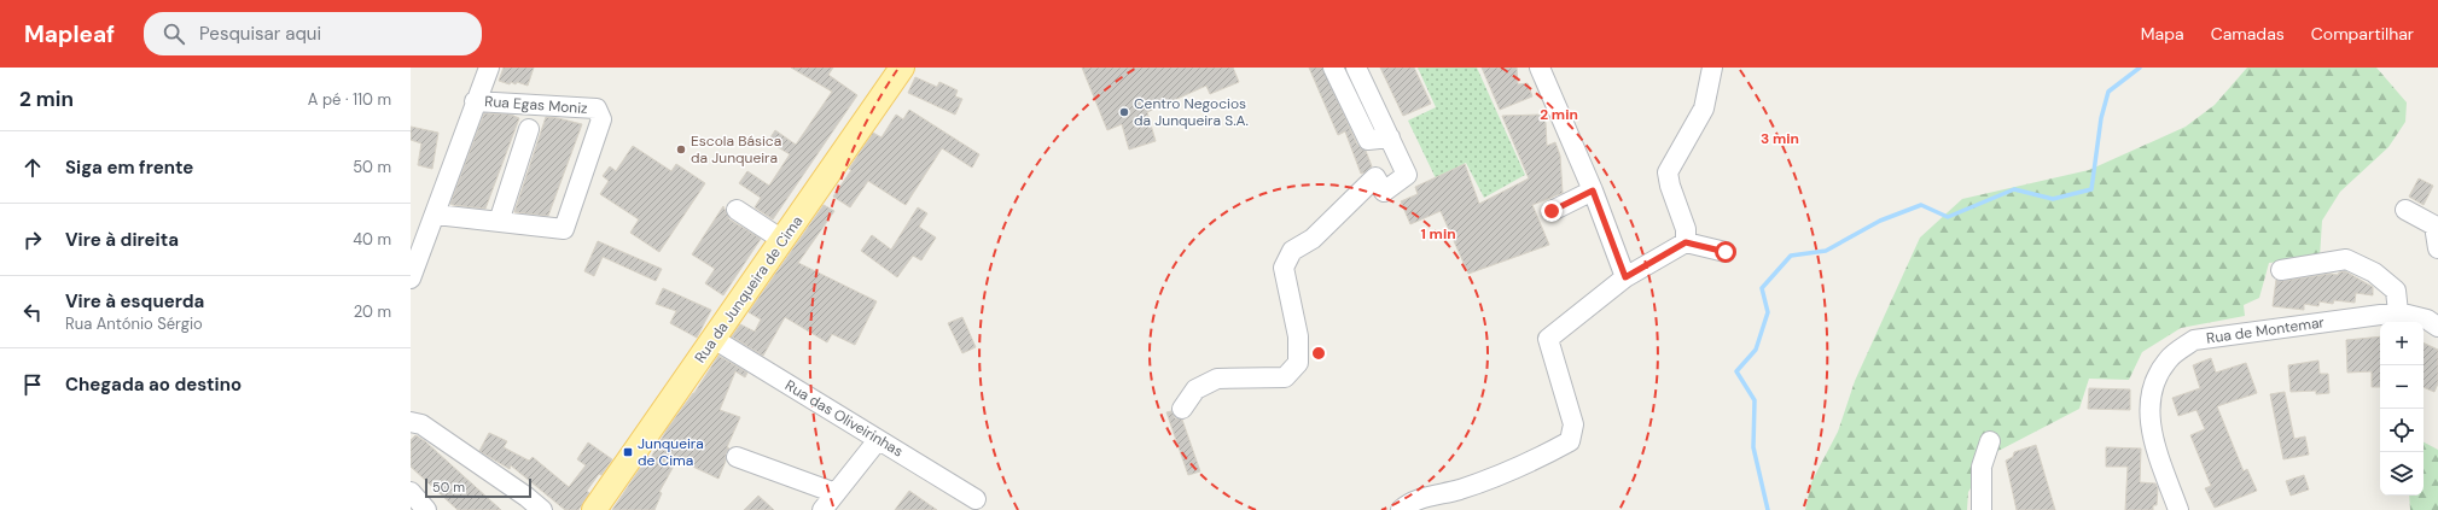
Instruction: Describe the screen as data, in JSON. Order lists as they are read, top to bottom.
{
  "streets": {
    "main road": ["Rua da Junqueira de Cima"],
    "street": ["Rua Egas Moniz", "Rua de Montemar", "Rua das Oliveirinhas"]
  },
  "crossings": [
    ["Rua da Junqueira de Cima", "Rua das Oliveirinhas"]
  ],
  "places": {
    "other": ["Centro Negocios da Junqueira S.A.", "Escola Básica da Junqueira"],
    "transit": ["Junqueira de Cima"]
  },
  "scale_bar": "50 m",
  "page": {
    "header": "Mapleaf",
    "search": "Pesquisar aqui",
    "nav": ["Mapa", "Camadas", "Compartilhar"],
    "heading": ["2 min", "A pé · 110 m"],
    "list": [
      ["Siga em frente", "50 m"],
      ["Vire à direita", "40 m"],
      ["Vire à esquerda", "Rua António Sérgio", "20 m"],
      "Chegada ao destino"
    ],
    "map_buttons": ["+", "−"],
    "scale": "50 m"
  },
  "rings": ["2 min", "3 min", "1 min"]
}
